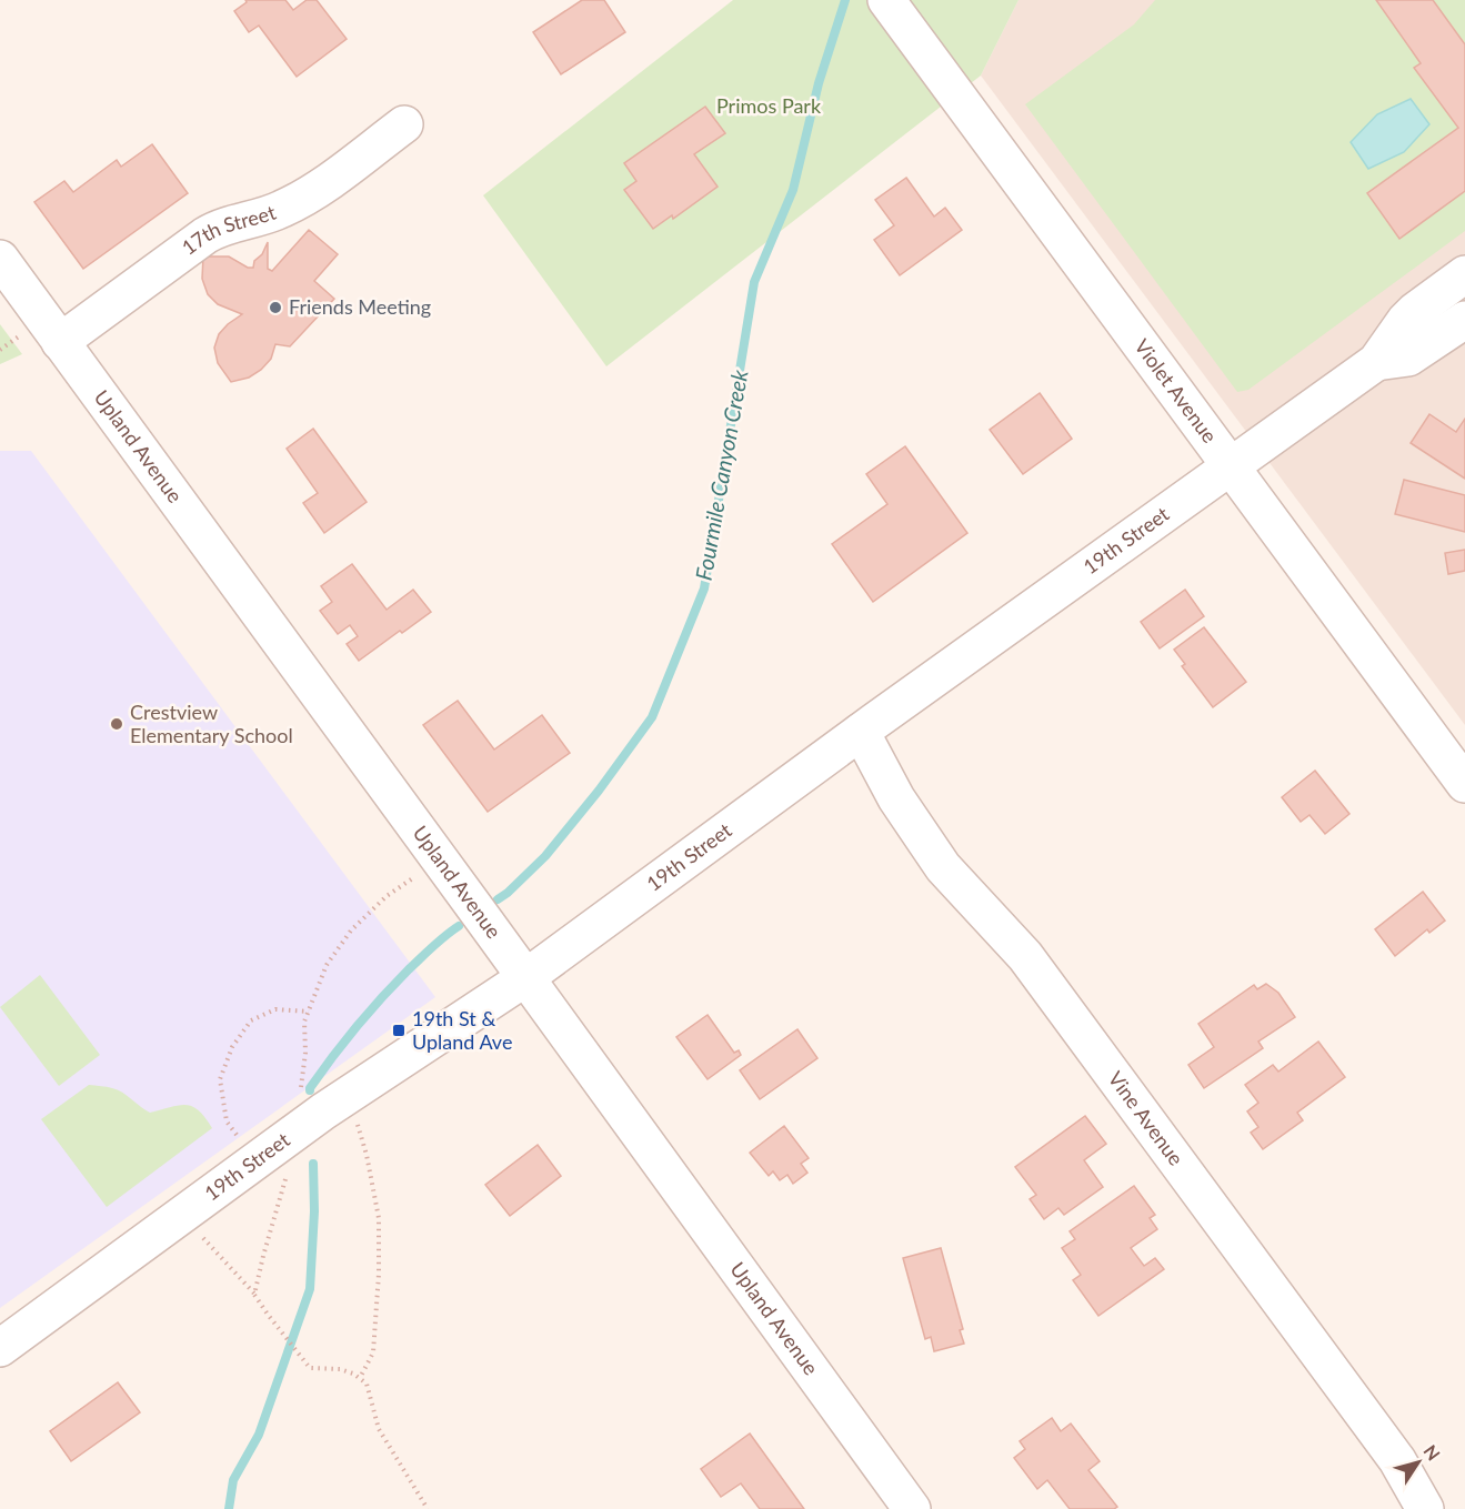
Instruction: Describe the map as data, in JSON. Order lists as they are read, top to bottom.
{
  "streets": {
    "street": [
      "17th Street",
      "Violet Avenue",
      "Upland Avenue",
      "19th Street",
      "Vine Avenue"
    ]
  },
  "crossings": [
    ["17th Street", "Upland Avenue"],
    ["Violet Avenue", "19th Street"],
    ["Upland Avenue", "19th Street"],
    ["19th Street", "Vine Avenue"]
  ],
  "water": ["Fourmile Canyon Creek"],
  "parks": ["Primos Park"],
  "places": {
    "other": ["Friends Meeting", "Crestview Elementary School"],
    "transit": ["19th St & Upland Ave"]
  },
  "north": "top right"
}
